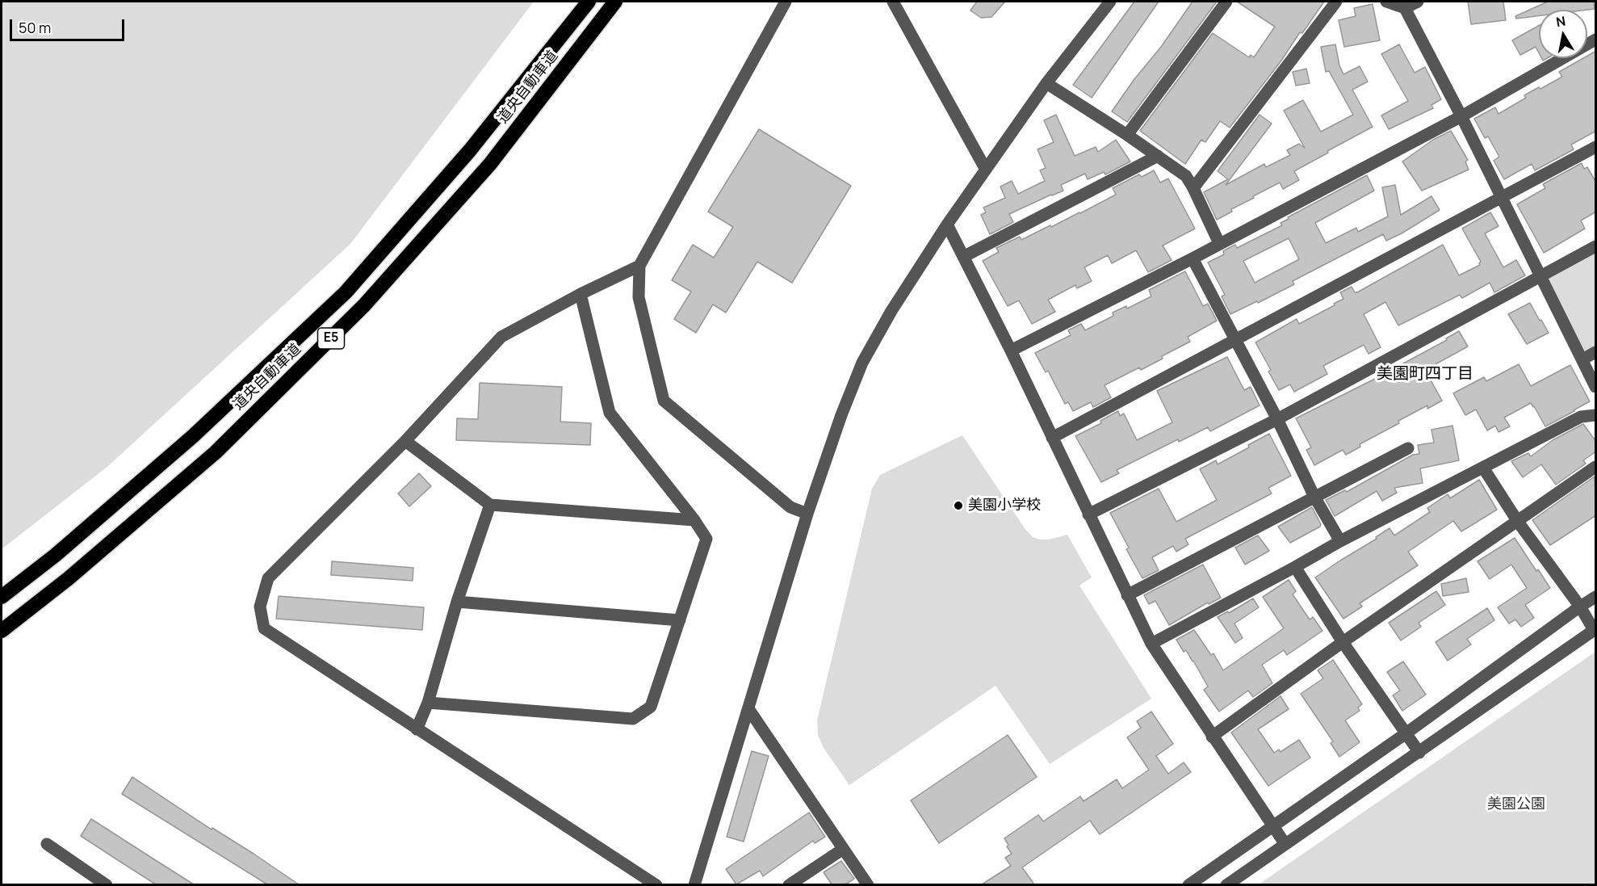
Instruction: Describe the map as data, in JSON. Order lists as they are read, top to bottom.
{
  "streets": {
    "highway": ["道央自動車道", "E5"]
  },
  "districts": ["美園町四丁目"],
  "parks": ["美園公園"],
  "places": ["美園小学校"],
  "scale_bar": "50 m",
  "north": "top"
}
